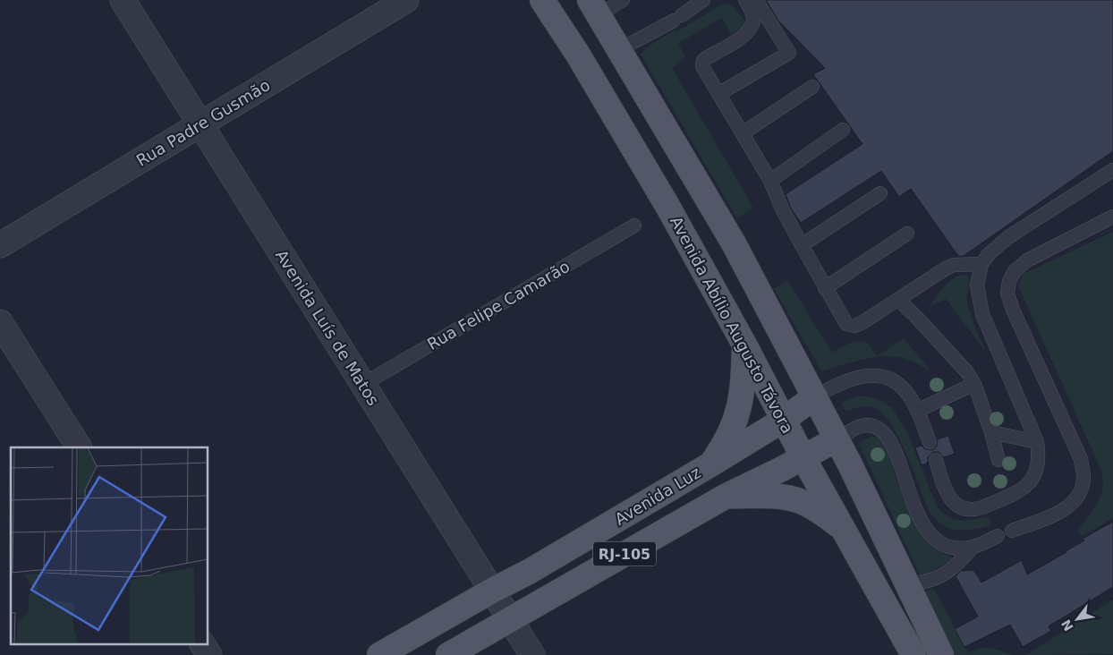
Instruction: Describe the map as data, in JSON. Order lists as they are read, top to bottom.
{
  "streets": {
    "main road": ["Avenida Abílio Augusto Távora", "Avenida Luz", "RJ-105"],
    "street": ["Rua Padre Gusmão", "Avenida Luís de Matos"],
    "lane": ["Rua Felipe Camarão"]
  },
  "crossings": [
    ["Rua Padre Gusmão", "Avenida Luís de Matos"],
    ["Rua Felipe Camarão", "Avenida Luís de Matos"],
    ["Avenida Abílio Augusto Távora", "Avenida Luz"],
    ["Avenida Luís de Matos", "Avenida Luz"]
  ],
  "north": "bottom left"
}
